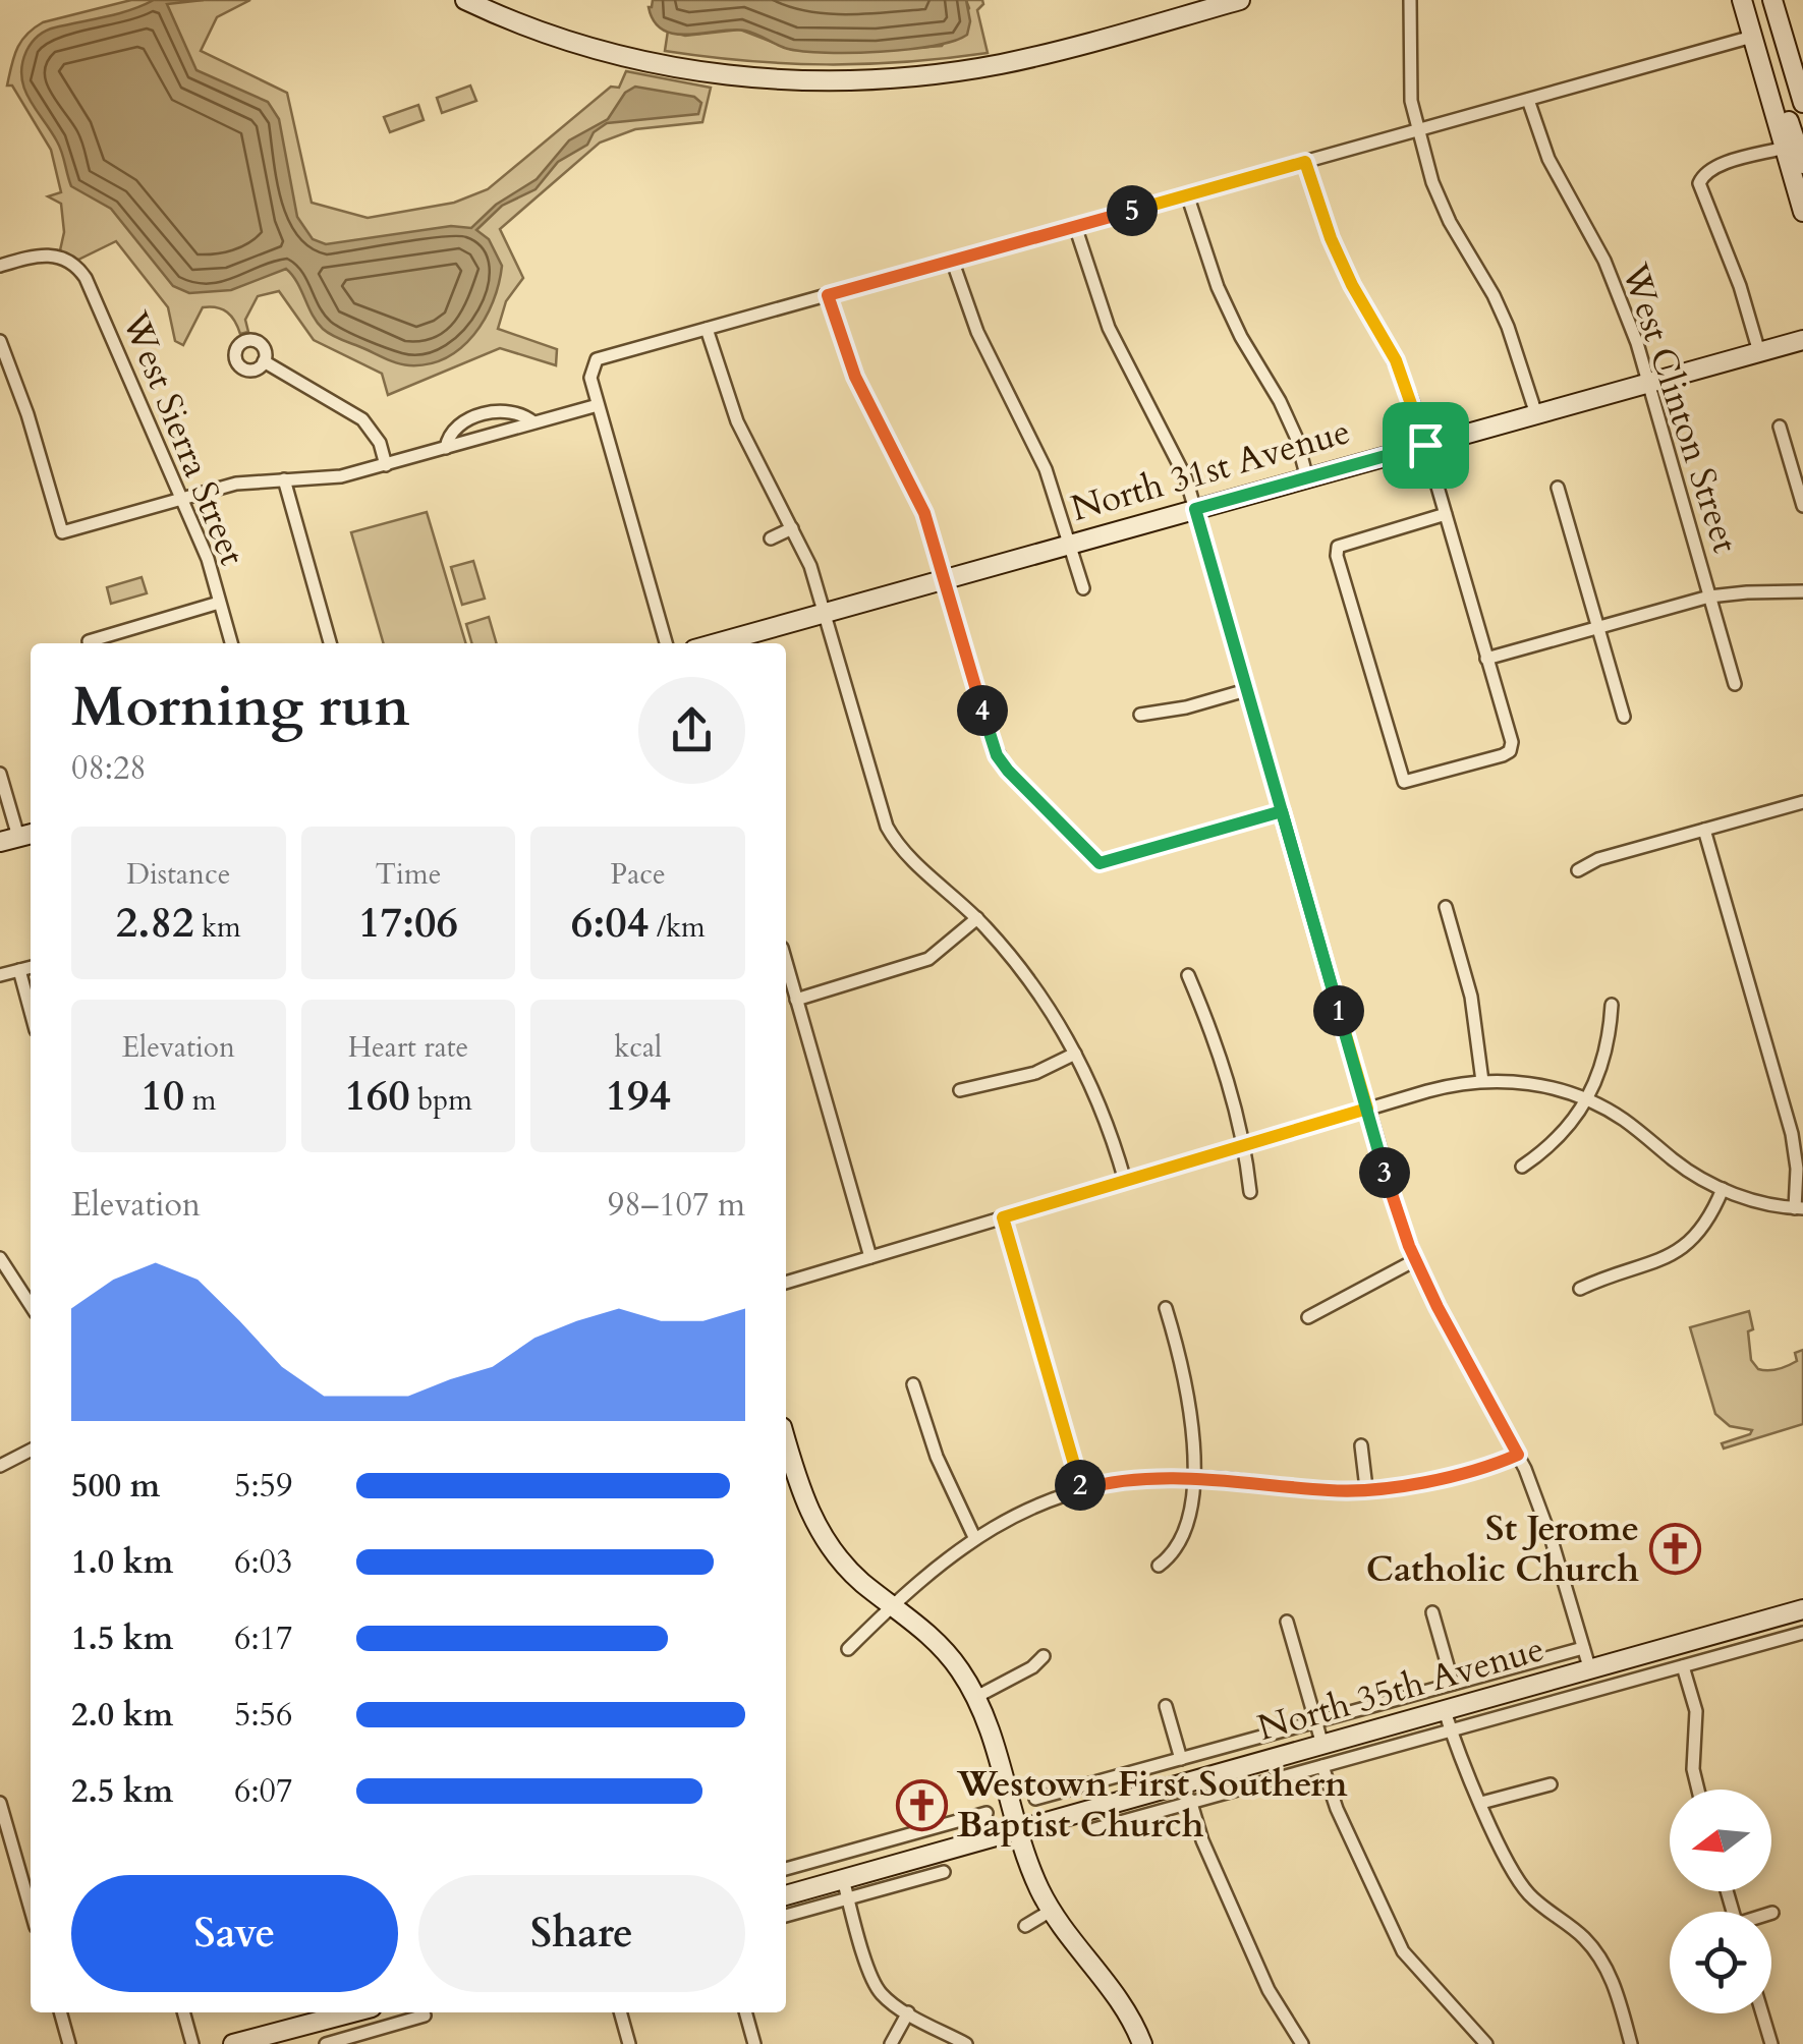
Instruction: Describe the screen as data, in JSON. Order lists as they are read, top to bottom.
{
  "streets": {
    "street": [
      "West Clinton Street",
      "West Sierra Street",
      "North 31st Avenue",
      "North 35th Avenue"
    ]
  },
  "crossings": [
    ["West Clinton Street", "North 31st Avenue"]
  ],
  "places": {
    "church": ["St Jerome Catholic Church", "Westown First Southern Baptist Church"]
  },
  "north": "left",
  "page": {
    "pins": [
      "5",
      "4",
      "1",
      "3",
      "2"
    ],
    "heading": ["Morning run", "08:28"],
    "stats": [
      ["Distance", "2.82 km"],
      ["Time", "17:06"],
      ["Pace", "6:04 /km"],
      ["Elevation", "10 m"],
      ["Heart rate", "160 bpm"],
      ["kcal", "194"]
    ],
    "chart": ["Elevation", "98–107 m"],
    "list": [
      {
        "name": "500 m",
        "note": "5:59"
      },
      {
        "name": "1.0 km",
        "note": "6:03"
      },
      {
        "name": "1.5 km",
        "note": "6:17"
      },
      {
        "name": "2.0 km",
        "note": "5:56"
      },
      {
        "name": "2.5 km",
        "note": "6:07"
      }
    ],
    "buttons": ["Save", "Share"]
  }
}
